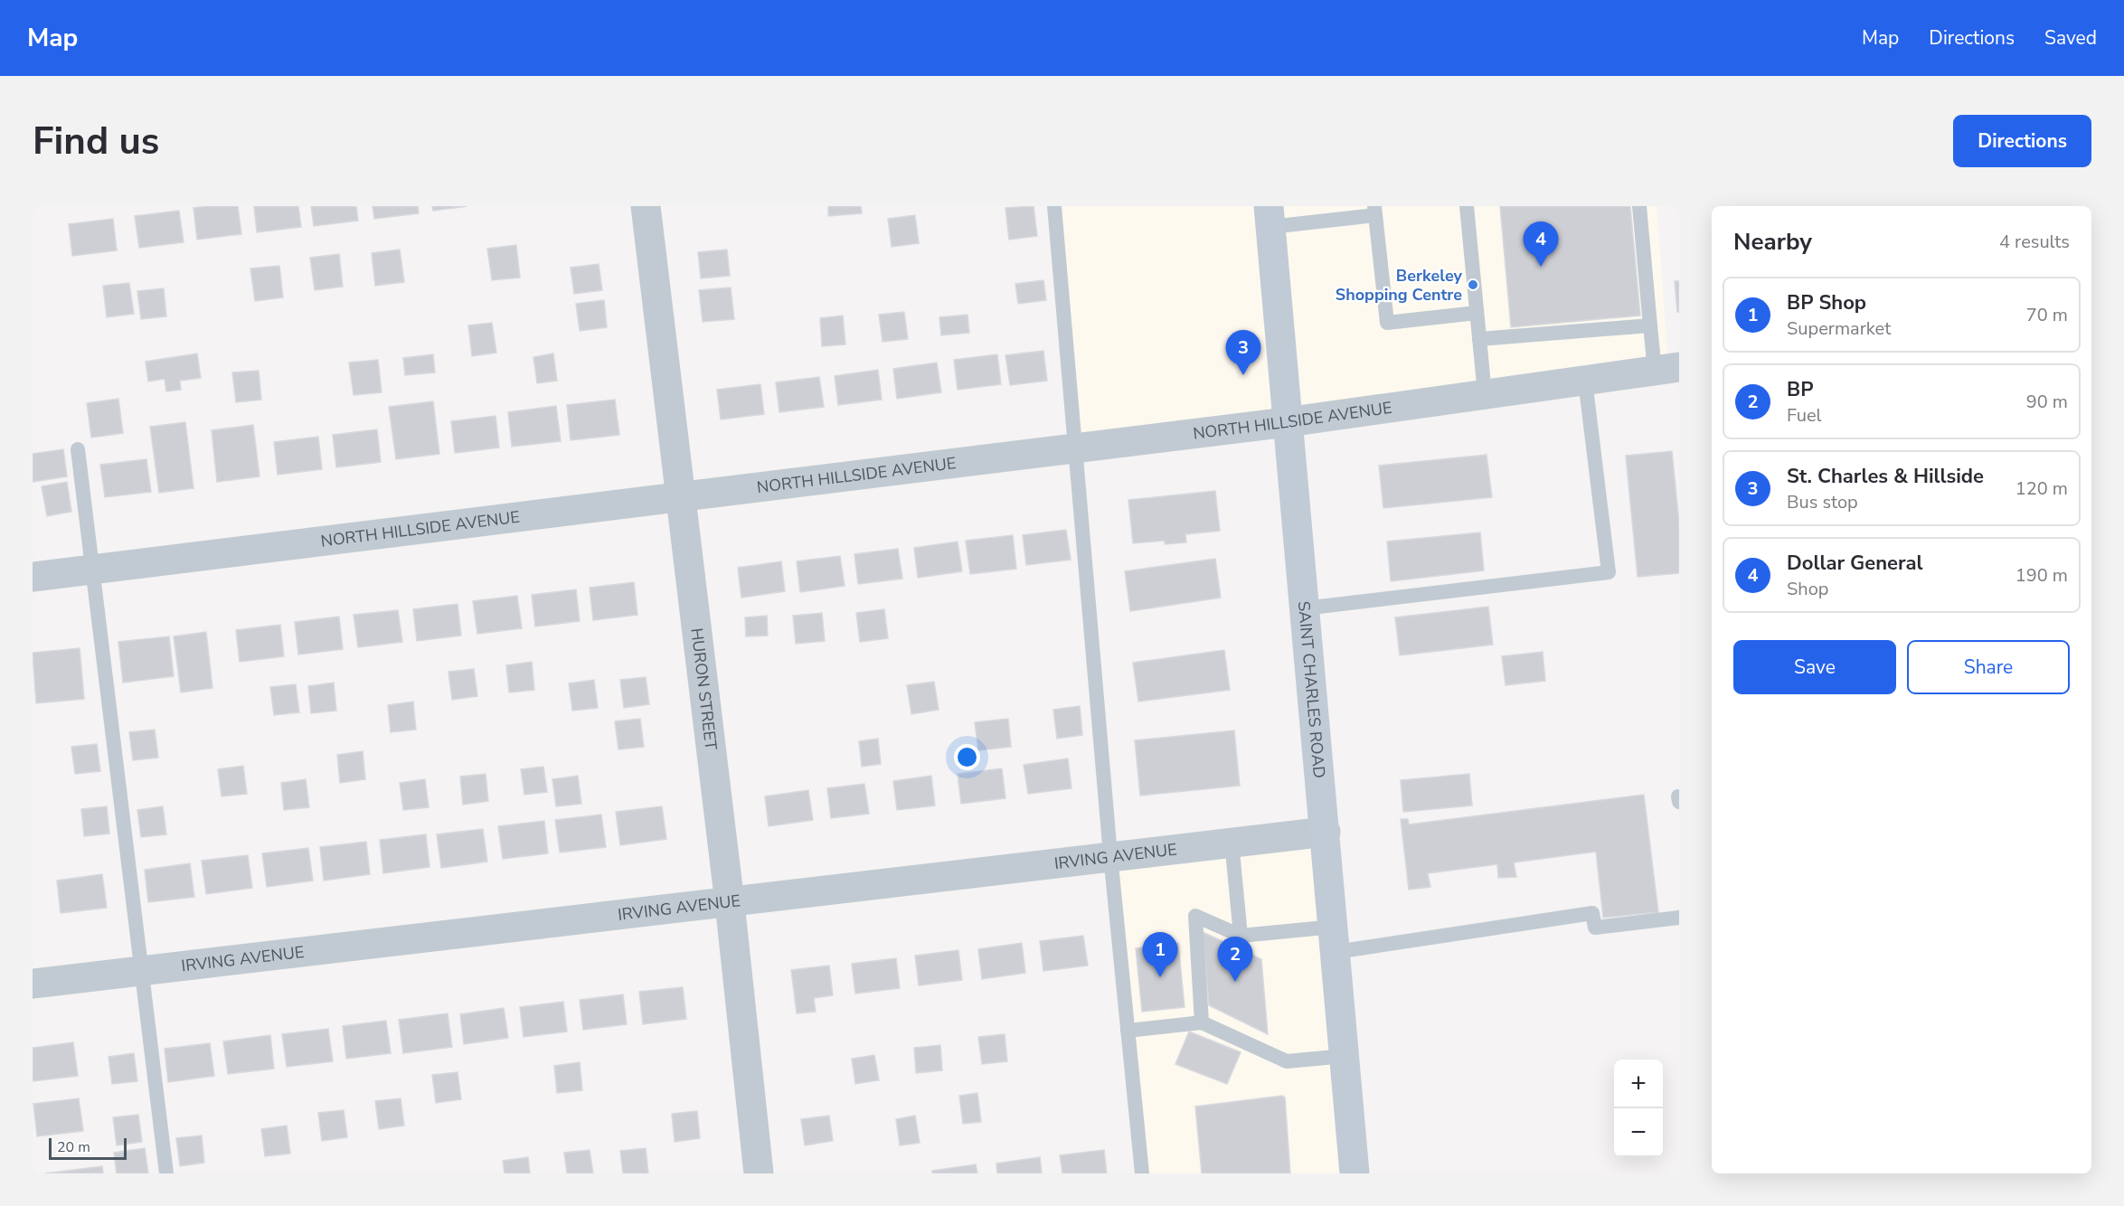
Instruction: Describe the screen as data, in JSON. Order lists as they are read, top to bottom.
{
  "streets": {
    "main road": ["SAINT CHARLES ROAD"],
    "street": ["NORTH HILLSIDE AVENUE", "HURON STREET", "IRVING AVENUE"]
  },
  "crossings": [
    ["NORTH HILLSIDE AVENUE", "HURON STREET"],
    ["NORTH HILLSIDE AVENUE", "SAINT CHARLES ROAD"],
    ["HURON STREET", "IRVING AVENUE"],
    ["SAINT CHARLES ROAD", "IRVING AVENUE"]
  ],
  "places": ["Berkeley Shopping Centre"],
  "scale_bar": "20 m",
  "page": {
    "header": "Map",
    "nav": ["Map", "Directions", "Saved"],
    "buttons": [
      "Directions",
      ["Save", "Share"]
    ],
    "title": "Find us",
    "heading": ["Nearby", "4 results"],
    "pins": [
      "4",
      "3",
      "1",
      "2"
    ],
    "list": [
      {
        "mark": "1",
        "name": "BP Shop",
        "note": "Supermarket",
        "value": "70 m"
      },
      {
        "mark": "2",
        "name": "BP",
        "note": "Fuel",
        "value": "90 m"
      },
      {
        "mark": "3",
        "name": "St. Charles & Hillside",
        "note": "Bus stop",
        "value": "120 m"
      },
      {
        "mark": "4",
        "name": "Dollar General",
        "note": "Shop",
        "value": "190 m"
      }
    ],
    "map_buttons": ["+", "−"],
    "scale": "20 m"
  }
}
